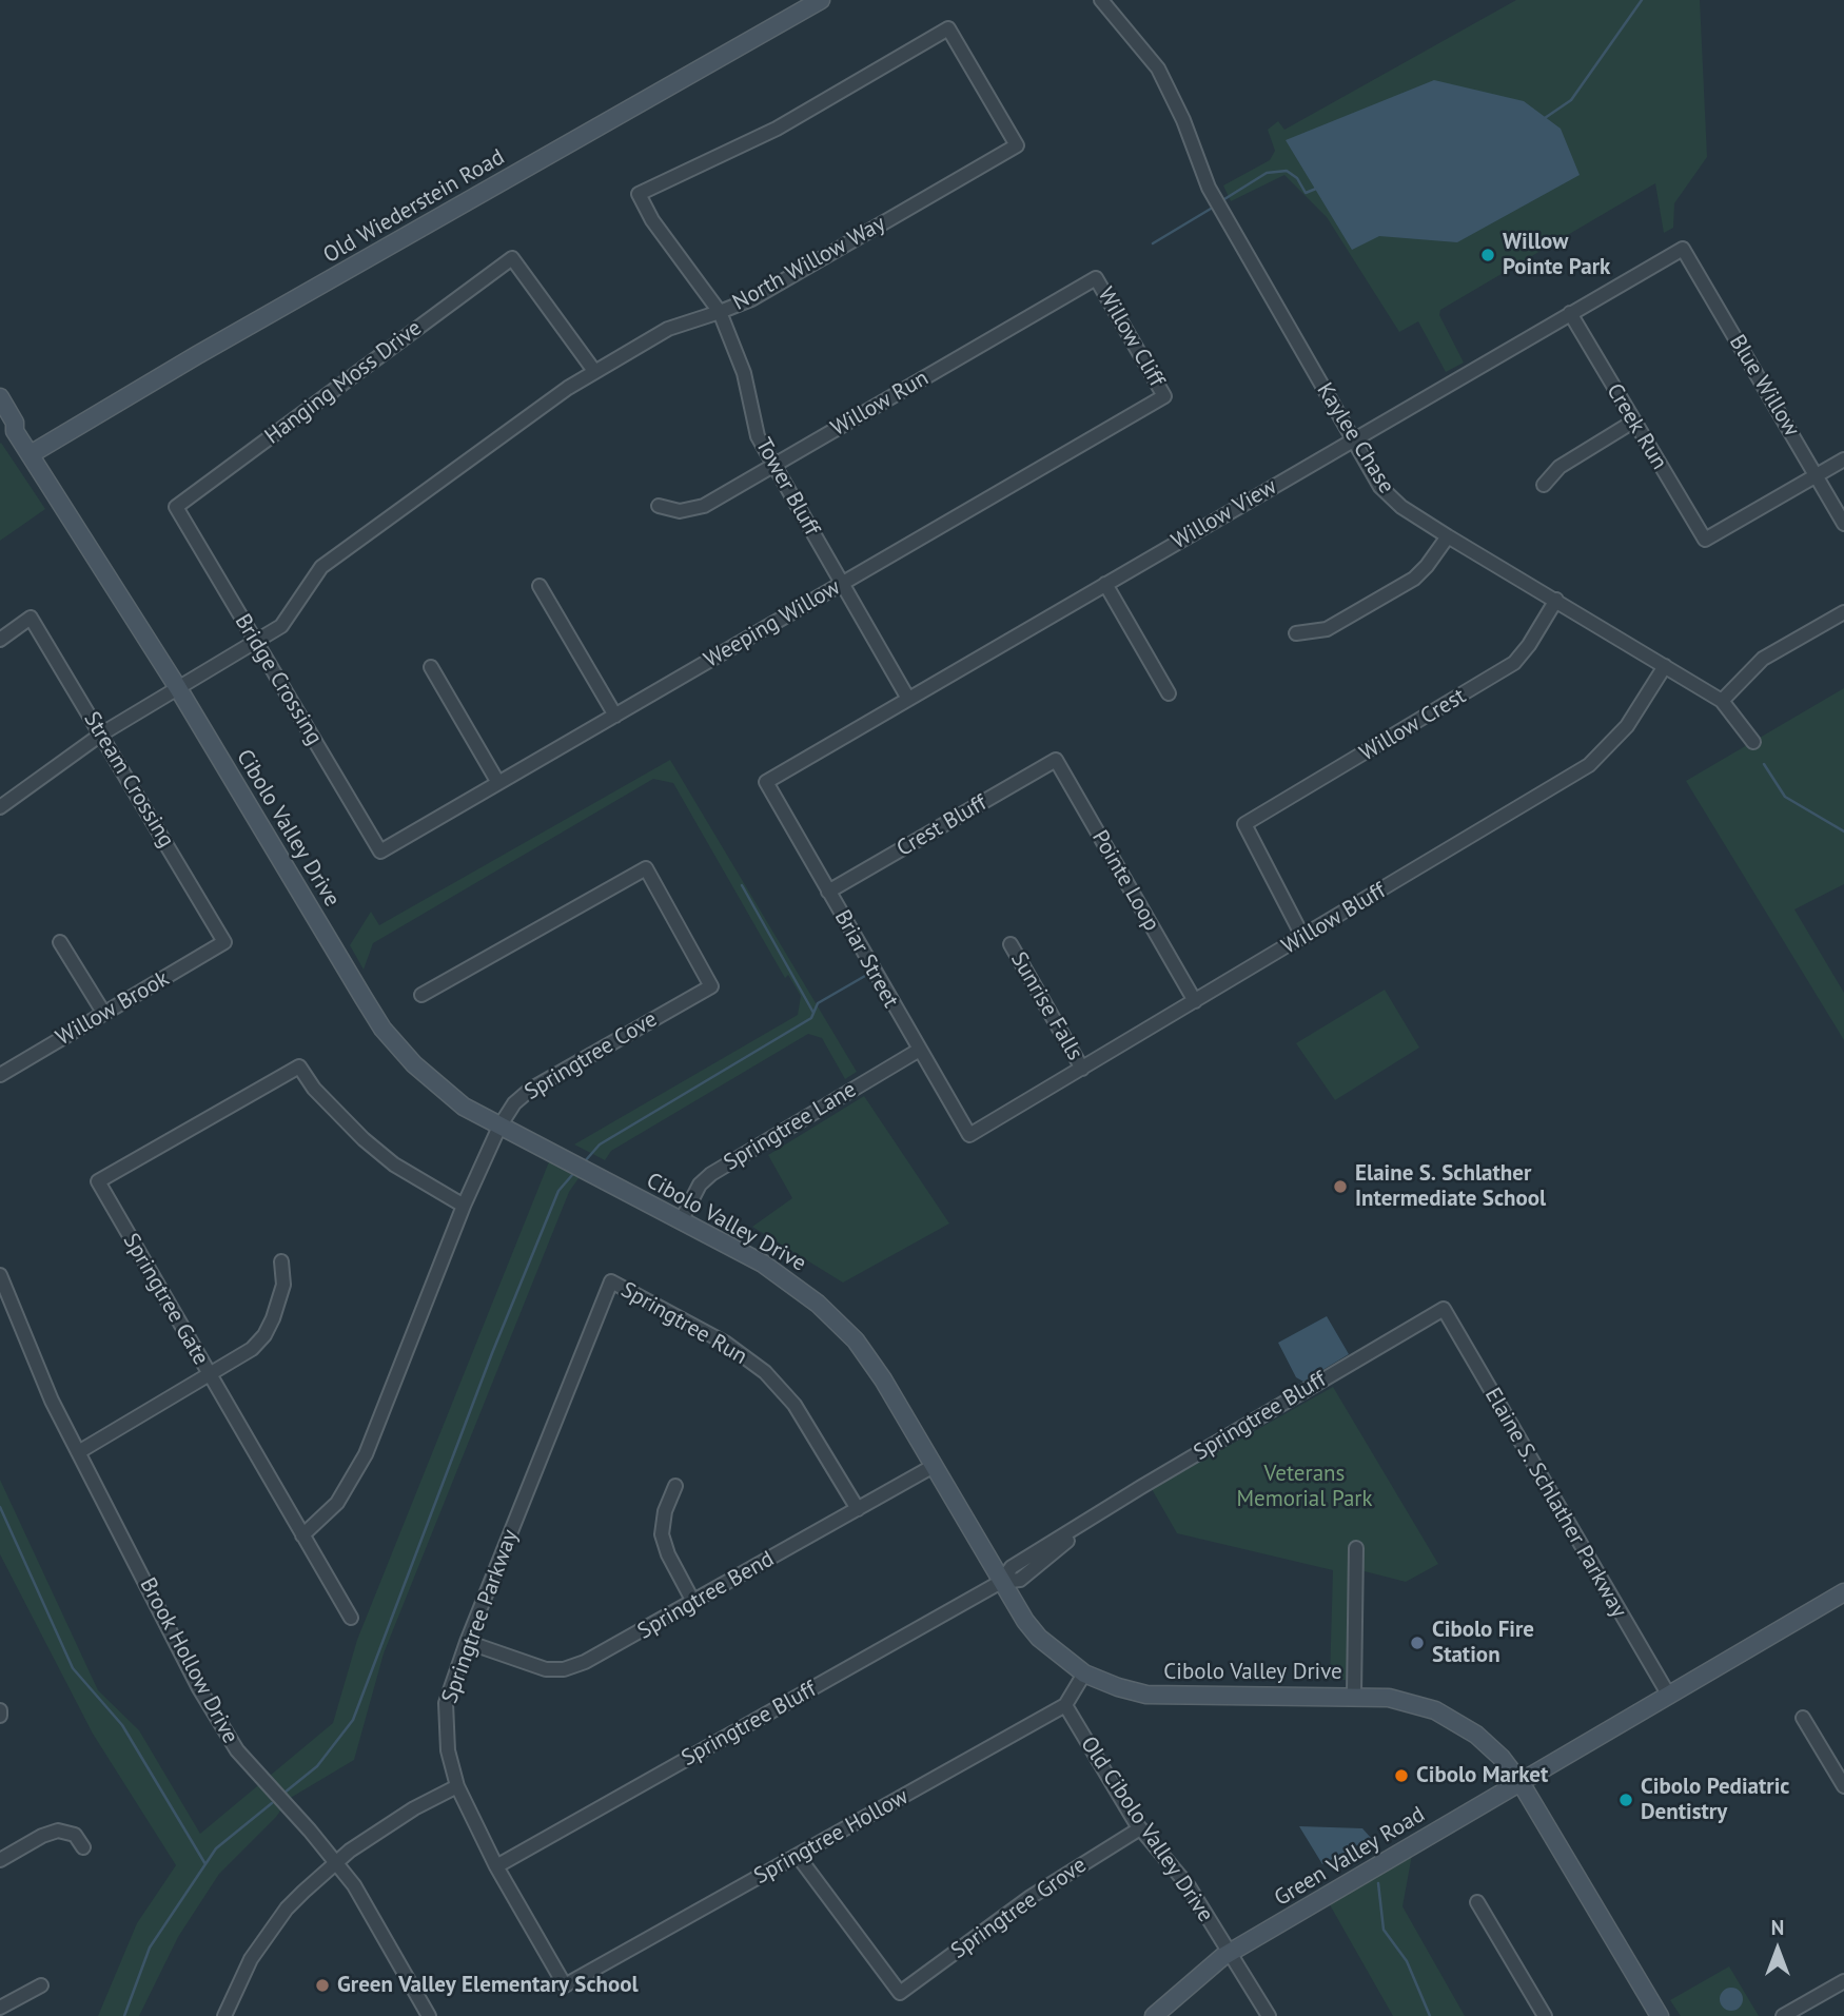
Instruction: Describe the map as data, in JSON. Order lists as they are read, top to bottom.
{
  "streets": {
    "main road": ["Old Wiederstein Road", "Cibolo Valley Drive", "Green Valley Road"],
    "street": [
      "North Willow Way",
      "Willow Cliff",
      "Hanging Moss Drive",
      "Blue Willow",
      "Willow Run",
      "Creek Run",
      "Kaylee Chase",
      "Tower Bluff",
      "Willow View",
      "Weeping Willow",
      "Bridge Crossing",
      "Willow Crest",
      "Stream Crossing",
      "Crest Bluff",
      "Pointe Loop",
      "Willow Bluff",
      "Briar Street",
      "Sunrise Falls",
      "Willow Brook",
      "Springtree Cove",
      "Springtree Lane",
      "Springtree Gate",
      "Springtree Run",
      "Springtree Bluff",
      "Elaine S. Schlather Parkway",
      "Springtree Bend",
      "Springtree Parkway",
      "Brook Hollow Drive",
      "Old Cibolo Valley Drive",
      "Springtree Hollow",
      "Springtree Grove"
    ]
  },
  "crossings": [
    ["Old Wiederstein Road", "Cibolo Valley Drive"],
    ["North Willow Way", "Hanging Moss Drive"],
    ["North Willow Way", "Tower Bluff"],
    ["North Willow Way", "Bridge Crossing"],
    ["North Willow Way", "Stream Crossing"],
    ["North Willow Way", "Cibolo Valley Drive"],
    ["Willow Cliff", "Willow Run"],
    ["Willow Cliff", "Weeping Willow"],
    ["Hanging Moss Drive", "Bridge Crossing"],
    ["Blue Willow", "Creek Run"],
    ["Blue Willow", "Willow View"],
    ["Willow Run", "Tower Bluff"],
    ["Creek Run", "Willow View"],
    ["Kaylee Chase", "Willow View"],
    ["Kaylee Chase", "Willow Crest"],
    ["Kaylee Chase", "Willow Bluff"],
    ["Tower Bluff", "Willow View"],
    ["Tower Bluff", "Weeping Willow"],
    ["Willow View", "Briar Street"],
    ["Weeping Willow", "Bridge Crossing"],
    ["Willow Crest", "Willow Bluff"],
    ["Stream Crossing", "Willow Brook"],
    ["Crest Bluff", "Pointe Loop"],
    ["Crest Bluff", "Briar Street"],
    ["Cibolo Valley Drive", "Springtree Cove"],
    ["Cibolo Valley Drive", "Springtree Lane"],
    ["Cibolo Valley Drive", "Springtree Bluff"],
    ["Cibolo Valley Drive", "Springtree Bend"],
    ["Cibolo Valley Drive", "Springtree Hollow"],
    ["Cibolo Valley Drive", "Green Valley Road"],
    ["Pointe Loop", "Willow Bluff"],
    ["Willow Bluff", "Briar Street"],
    ["Willow Bluff", "Sunrise Falls"],
    ["Briar Street", "Springtree Lane"],
    ["Springtree Cove", "Springtree Gate"],
    ["Springtree Run", "Springtree Bend"],
    ["Springtree Run", "Springtree Parkway"],
    ["Springtree Bluff", "Elaine S. Schlather Parkway"],
    ["Springtree Bluff", "Springtree Parkway"],
    ["Elaine S. Schlather Parkway", "Green Valley Road"],
    ["Springtree Bend", "Springtree Parkway"],
    ["Springtree Parkway", "Springtree Hollow"],
    ["Old Cibolo Valley Drive", "Springtree Hollow"],
    ["Old Cibolo Valley Drive", "Green Valley Road"],
    ["Old Cibolo Valley Drive", "Springtree Grove"],
    ["Springtree Hollow", "Springtree Grove"]
  ],
  "parks": ["Veterans Memorial Park"],
  "places": [
    "Willow Pointe Park",
    "Elaine S. Schlather Intermediate School",
    "Cibolo Fire Station",
    "Cibolo Market",
    "Cibolo Pediatric Dentistry",
    "Green Valley Elementary School"
  ],
  "north": "top"
}
